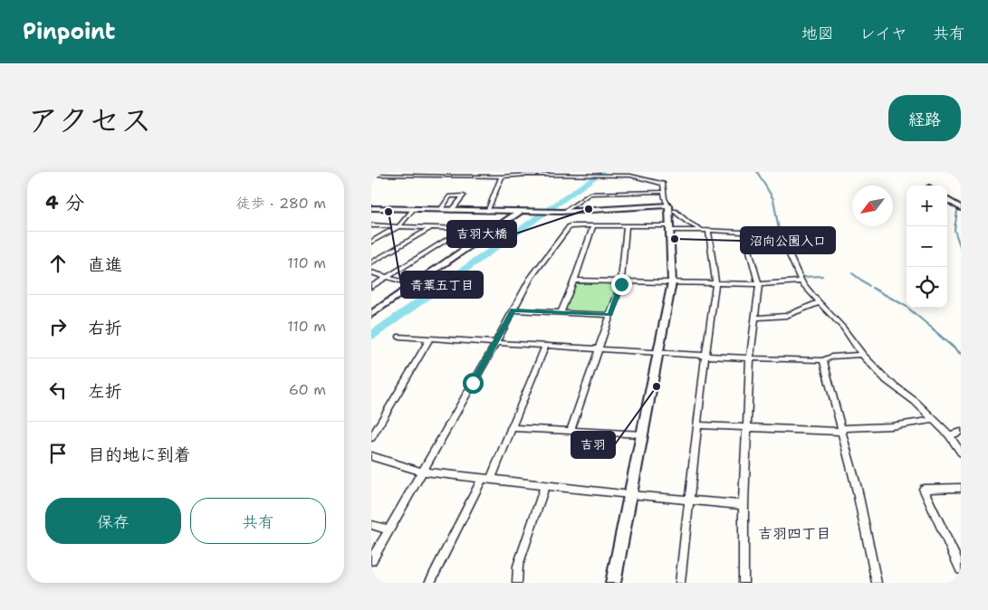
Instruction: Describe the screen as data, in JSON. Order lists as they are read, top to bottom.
{
  "districts": ["吉羽四丁目"],
  "places": [
    "吉羽大橋",
    "青葉五丁目",
    "沼向公園入口",
    "吉羽"
  ],
  "north": "bottom left",
  "page": {
    "header": "Pinpoint",
    "nav": ["地図", "レイヤ", "共有"],
    "title": "アクセス",
    "buttons": [
      "経路",
      ["保存", "共有"]
    ],
    "heading": ["4 分", "徒歩 · 280 m"],
    "map_buttons": ["+", "−"],
    "list": [
      ["直進", "110 m"],
      ["右折", "110 m"],
      ["左折", "60 m"],
      "目的地に到着"
    ]
  }
}
